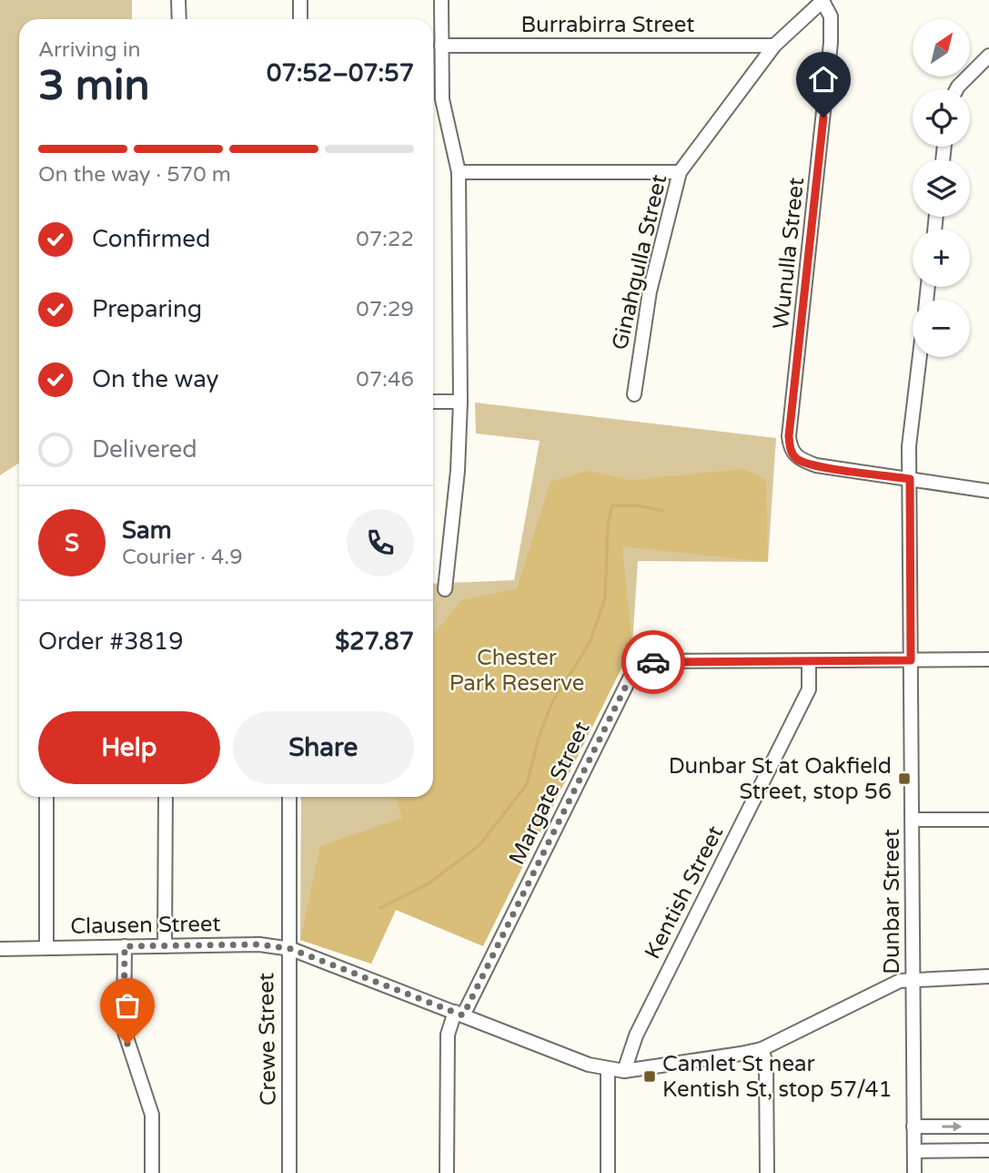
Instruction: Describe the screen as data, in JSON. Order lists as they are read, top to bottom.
{
  "streets": {
    "street": [
      "Burrabirra Street",
      "Wunulla Street",
      "Ginahgulla Street",
      "Margate Street",
      "Kentish Street",
      "Dunbar Street",
      "Clausen Street",
      "Crewe Street"
    ]
  },
  "crossings": [
    ["Burrabirra Street", "Ginahgulla Street"],
    ["Wunulla Street", "Ginahgulla Street"],
    ["Wunulla Street", "Dunbar Street"],
    ["Margate Street", "Kentish Street"],
    ["Margate Street", "Dunbar Street"],
    ["Margate Street", "Clausen Street"],
    ["Kentish Street", "Clausen Street"],
    ["Dunbar Street", "Clausen Street"],
    ["Clausen Street", "Crewe Street"]
  ],
  "parks": ["Chester Park Reserve"],
  "places": {
    "transit": ["Dunbar St at Oakfield Street, stop 56", "Camlet St near Kentish St, stop 57/41"]
  },
  "north": "top right",
  "page": {
    "map_buttons": ["+", "−"],
    "heading": ["3 min", "Arriving in", "07:52–07:57"],
    "panel": [
      "Sam",
      "Courier · 4.9",
      "Order #3819",
      "$27.87"
    ],
    "bar": "On the way · 570 m",
    "list": [
      ["Confirmed", "07:22"],
      ["Preparing", "07:29"],
      ["On the way", "07:46"],
      "Delivered"
    ],
    "round": "S",
    "buttons": ["Help", "Share"]
  }
}
